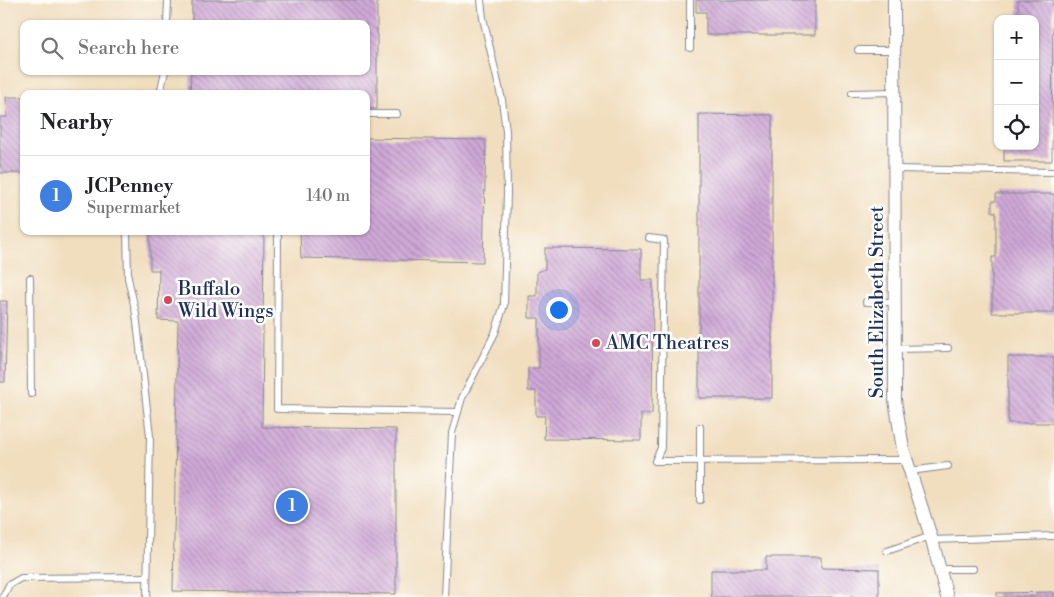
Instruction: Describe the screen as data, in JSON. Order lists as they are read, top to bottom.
{
  "streets": {
    "street": ["South Elizabeth Street"]
  },
  "places": ["Buffalo Wild Wings", "AMC Theatres"],
  "page": {
    "map_buttons": ["+", "−"],
    "search": "Search here",
    "heading": "Nearby",
    "list": [
      {
        "mark": "1",
        "name": "JCPenney",
        "note": "Supermarket",
        "value": "140 m"
      }
    ],
    "pins": "1"
  }
}
